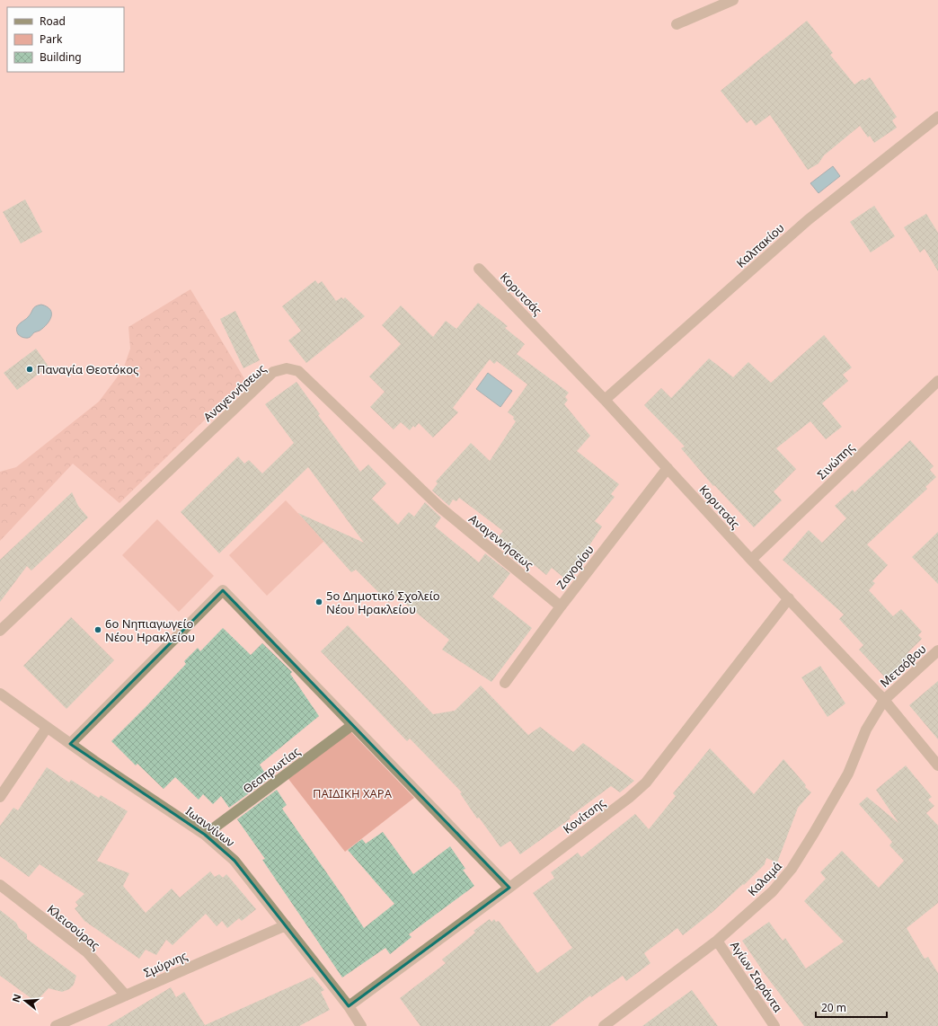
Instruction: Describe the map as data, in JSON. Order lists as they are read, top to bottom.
{
  "streets": {
    "street": [
      "Καλπακίου",
      "Κορυτσάς",
      "Αναγεννήσεως",
      "Σινώπης",
      "Ζαγορίου",
      "Μετσόβου",
      "Θεσπρωτίας",
      "Κονίτσης",
      "Ιωαννίνων",
      "Καλαμά",
      "Κλεισούρας",
      "Σμύρνης",
      "Αγίων Σαράντα"
    ]
  },
  "crossings": [
    ["Καλπακίου", "Κορυτσάς"],
    ["Κορυτσάς", "Σινώπης"],
    ["Κορυτσάς", "Ζαγορίου"],
    ["Κορυτσάς", "Μετσόβου"],
    ["Κορυτσάς", "Κονίτσης"],
    ["Κορυτσάς", "Καλαμά"],
    ["Αναγεννήσεως", "Ζαγορίου"],
    ["Μετσόβου", "Καλαμά"],
    ["Θεσπρωτίας", "Ιωαννίνων"],
    ["Κονίτσης", "Ιωαννίνων"],
    ["Ιωαννίνων", "Σμύρνης"],
    ["Καλαμά", "Αγίων Σαράντα"],
    ["Κλεισούρας", "Σμύρνης"]
  ],
  "parks": ["ΠΑΙΔΙΚΗ ΧΑΡΑ"],
  "places": ["Παναγία Θεοτόκος", "5ο Δημοτικό Σχολείο Νέου Ηρακλείου", "6ο Νηπιαγωγείο Νέου Ηρακλείου"],
  "legend": ["Road", "Park", "Building"],
  "scale_bar": "20 m",
  "north": "left"
}
